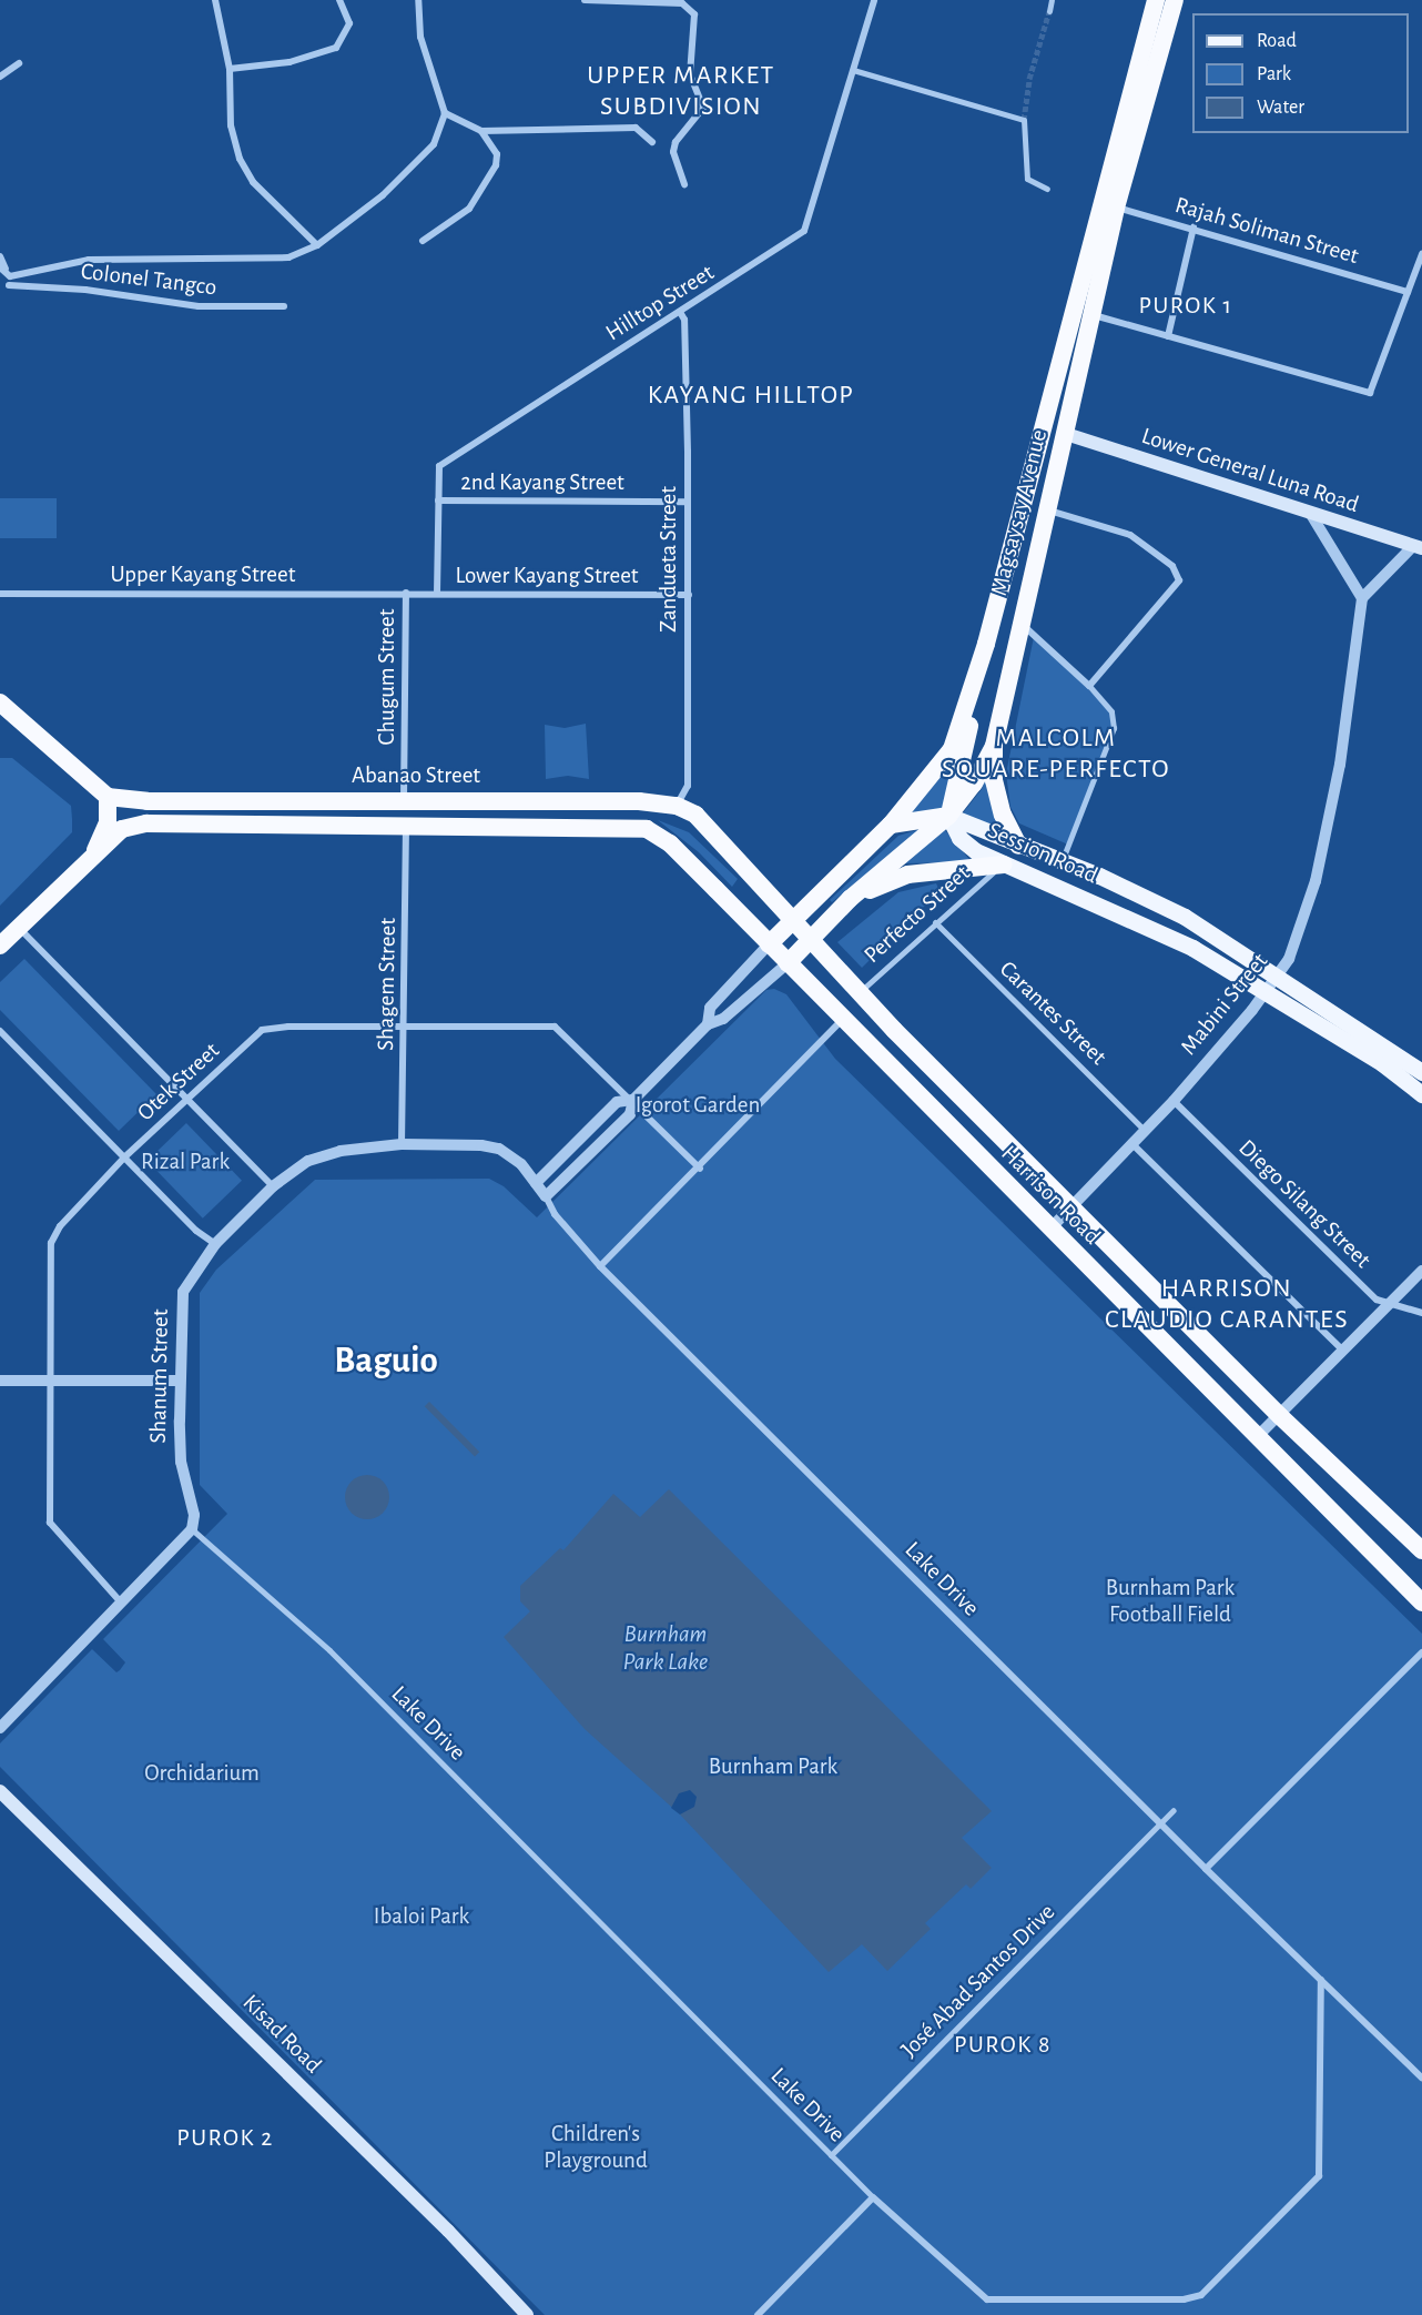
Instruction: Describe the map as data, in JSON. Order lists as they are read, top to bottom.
{
  "streets": {
    "highway": ["Magsaysay Avenue", "Abanao Street", "Harrison Road"],
    "main road": ["Lower General Luna Road", "Session Road", "Kisad Road"],
    "street": [
      "Rajah Soliman Street",
      "Colonel Tangco",
      "Hilltop Street",
      "2nd Kayang Street",
      "Zandueta Street",
      "Upper Kayang Street",
      "Lower Kayang Street",
      "Chugum Street",
      "Perfecto Street",
      "Shagem Street",
      "Mabini Street",
      "Carantes Street",
      "Otek Street",
      "Diego Silang Street",
      "Shanum Street",
      "Lake Drive",
      "José Abad Santos Drive"
    ]
  },
  "crossings": [
    ["Rajah Soliman Street", "Magsaysay Avenue"],
    ["Hilltop Street", "2nd Kayang Street"],
    ["Hilltop Street", "Zandueta Street"],
    ["Hilltop Street", "Lower Kayang Street"],
    ["Lower General Luna Road", "Magsaysay Avenue"],
    ["2nd Kayang Street", "Zandueta Street"],
    ["Magsaysay Avenue", "Session Road"],
    ["Magsaysay Avenue", "Harrison Road"],
    ["Zandueta Street", "Lower Kayang Street"],
    ["Zandueta Street", "Abanao Street"],
    ["Upper Kayang Street", "Lower Kayang Street"],
    ["Upper Kayang Street", "Chugum Street"],
    ["Lower Kayang Street", "Chugum Street"],
    ["Chugum Street", "Abanao Street"],
    ["Session Road", "Perfecto Street"],
    ["Session Road", "Mabini Street"],
    ["Perfecto Street", "Carantes Street"],
    ["Perfecto Street", "Harrison Road"],
    ["Shagem Street", "Otek Street"],
    ["Shagem Street", "Shanum Street"],
    ["Mabini Street", "Carantes Street"],
    ["Mabini Street", "Harrison Road"],
    ["Mabini Street", "Diego Silang Street"],
    ["Shanum Street", "Lake Drive"],
    ["Lake Drive", "José Abad Santos Drive"]
  ],
  "districts": [
    "UPPER MARKET SUBDIVISION",
    "PUROK 1",
    "KAYANG HILLTOP",
    "MALCOLM SQUARE-PERFECTO",
    "HARRISON CLAUDIO CARANTES",
    "Baguio",
    "PUROK 8",
    "PUROK 2"
  ],
  "water": ["Burnham Park Lake"],
  "parks": [
    "Igorot Garden",
    "Rizal Park",
    "Burnham Park Football Field",
    "Burnham Park",
    "Orchidarium",
    "Ibaloi Park",
    "Children's Playground"
  ],
  "legend": ["Road", "Park", "Water"]
}
